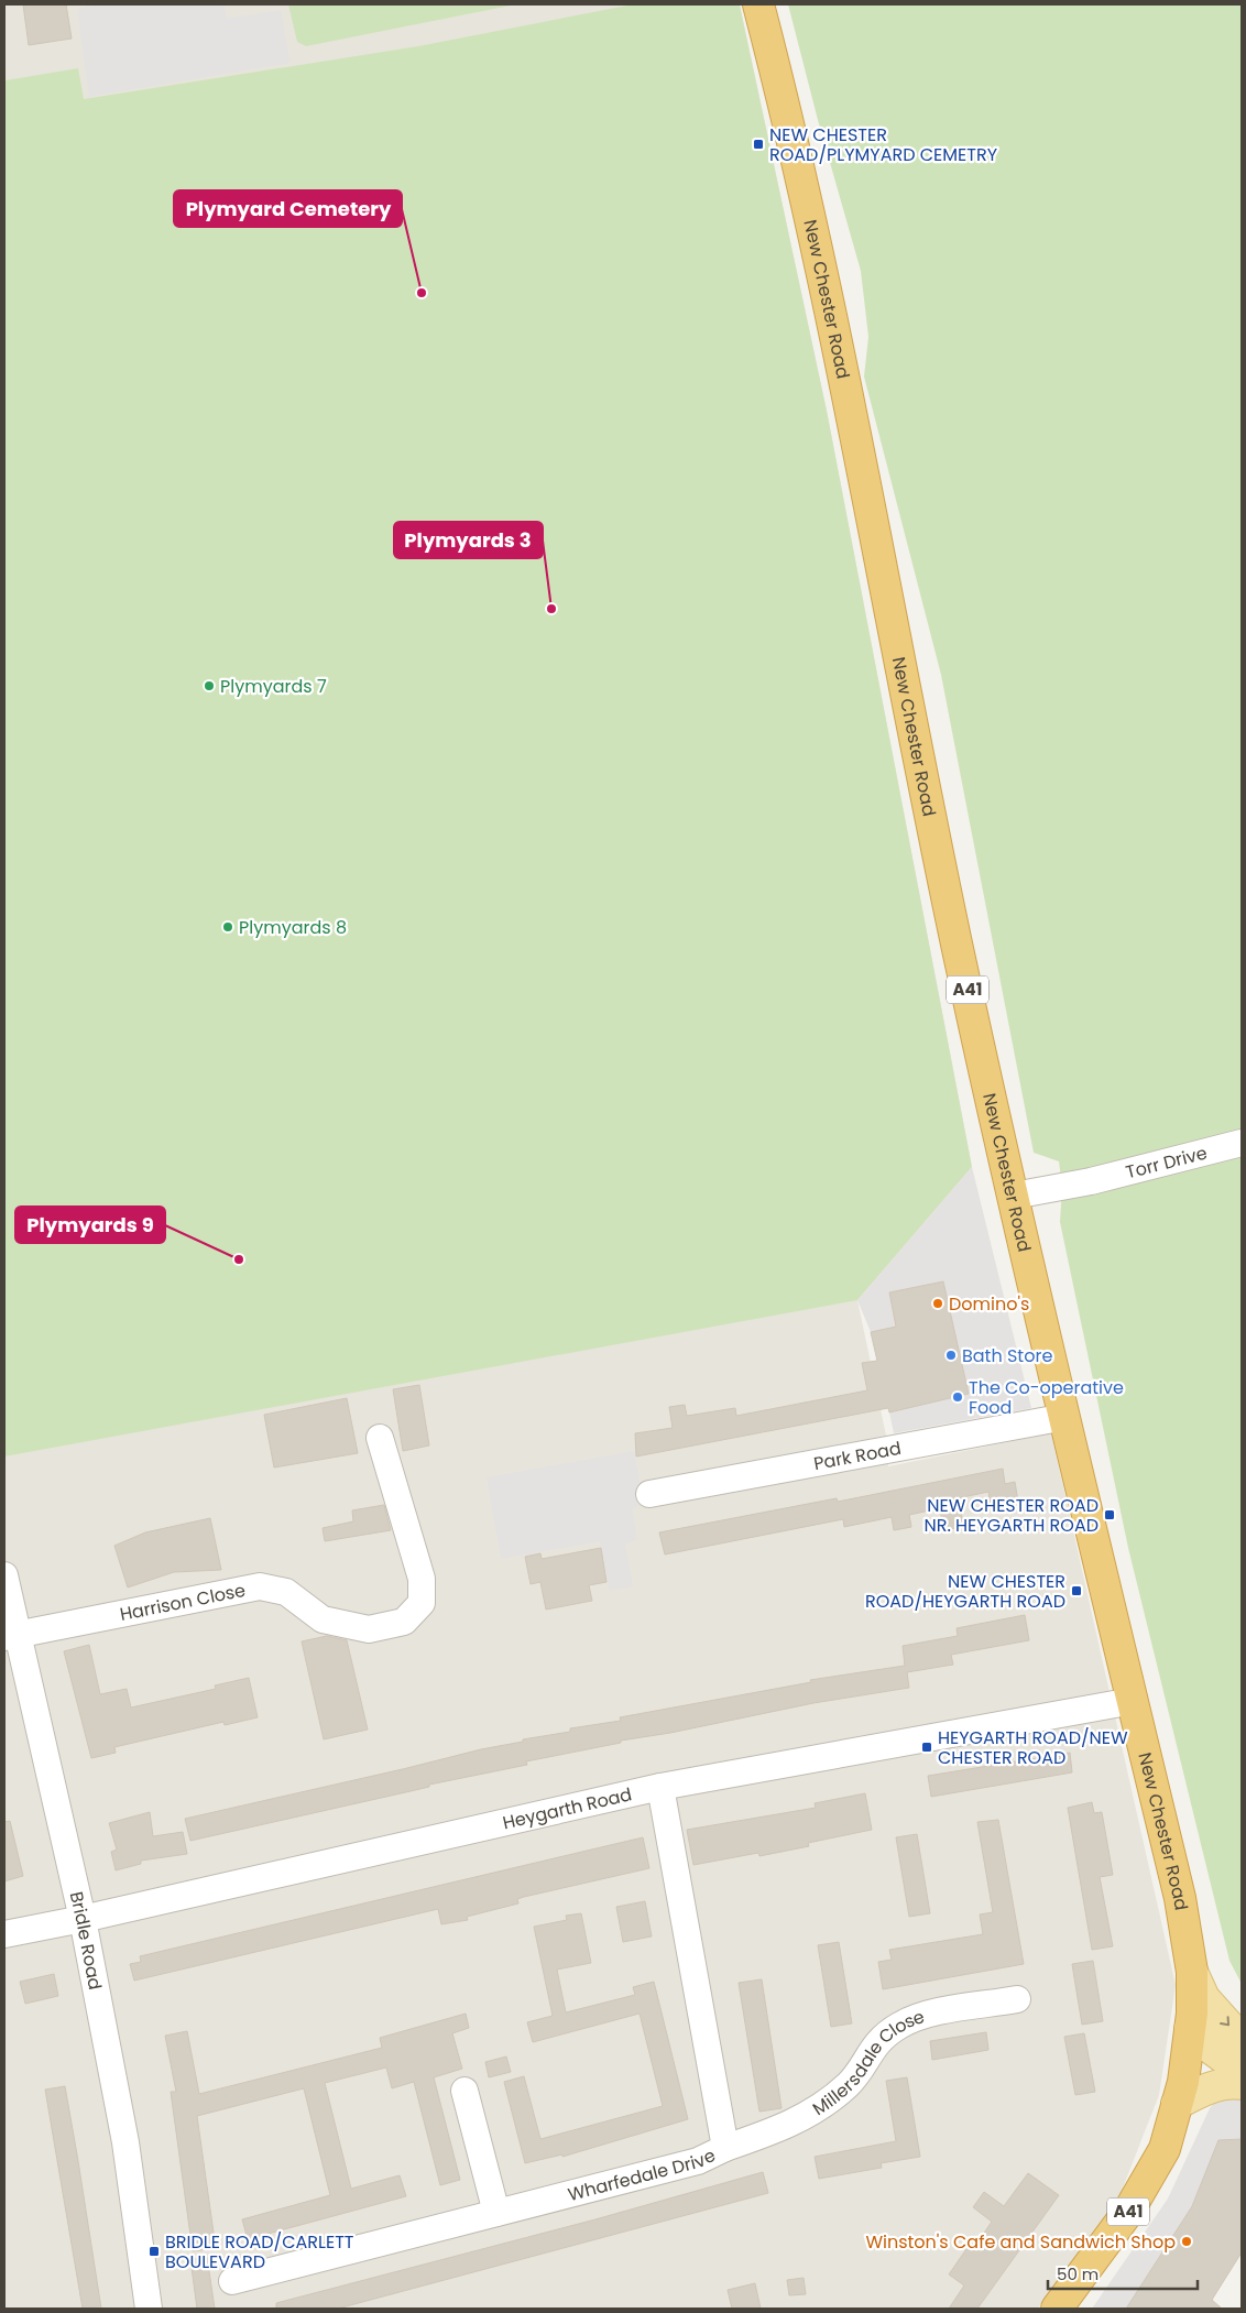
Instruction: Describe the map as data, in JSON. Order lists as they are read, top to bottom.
{
  "streets": {
    "highway": ["New Chester Road", "A41"],
    "street": [
      "Torr Drive",
      "Park Road",
      "Harrison Close",
      "Heygarth Road",
      "Bridle Road",
      "Millersdale Close",
      "Wharfedale Drive"
    ]
  },
  "crossings": [
    ["New Chester Road", "Torr Drive"],
    ["New Chester Road", "Park Road"],
    ["New Chester Road", "Heygarth Road"],
    ["Harrison Close", "Bridle Road"],
    ["Heygarth Road", "Bridle Road"],
    ["Heygarth Road", "Wharfedale Drive"],
    ["Millersdale Close", "Wharfedale Drive"]
  ],
  "places": {
    "transit": [
      "NEW CHESTER ROAD/PLYMYARD CEMETRY",
      "NEW CHESTER ROAD NR. HEYGARTH ROAD",
      "NEW CHESTER ROAD/HEYGARTH ROAD",
      "HEYGARTH ROAD/NEW CHESTER ROAD",
      "BRIDLE ROAD/CARLETT BOULEVARD"
    ],
    "other": [
      "Plymyard Cemetery",
      "Plymyards 3",
      "Plymyards 7",
      "Plymyards 8",
      "Plymyards 9",
      "Domino's",
      "Bath Store",
      "The Co-operative Food",
      "Winston's Cafe and Sandwich Shop"
    ]
  },
  "scale_bar": "50 m"
}
